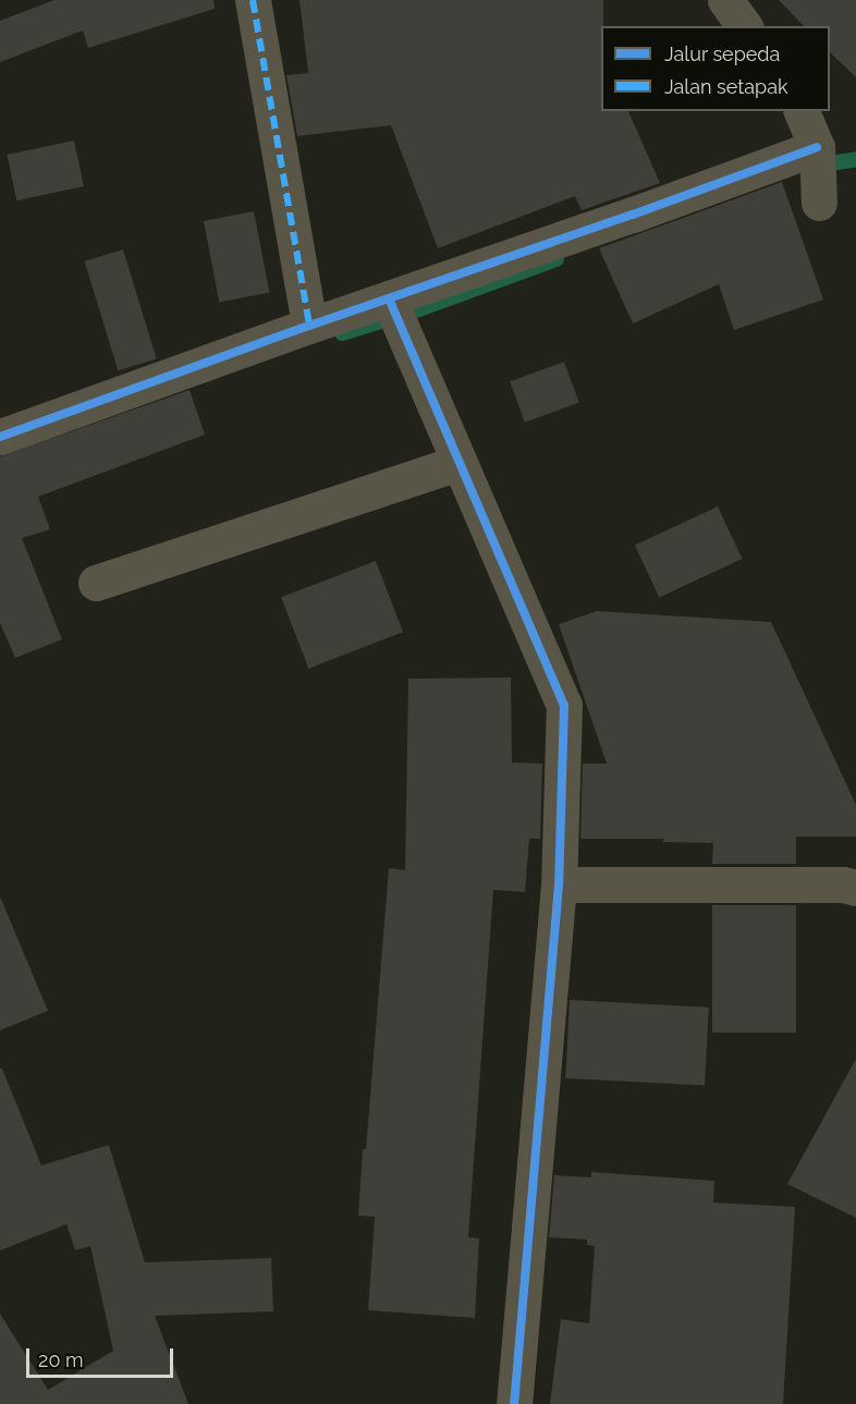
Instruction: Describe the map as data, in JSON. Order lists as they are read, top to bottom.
{
  "legend": ["Jalur sepeda", "Jalan setapak"],
  "scale_bar": "20 m"
}
